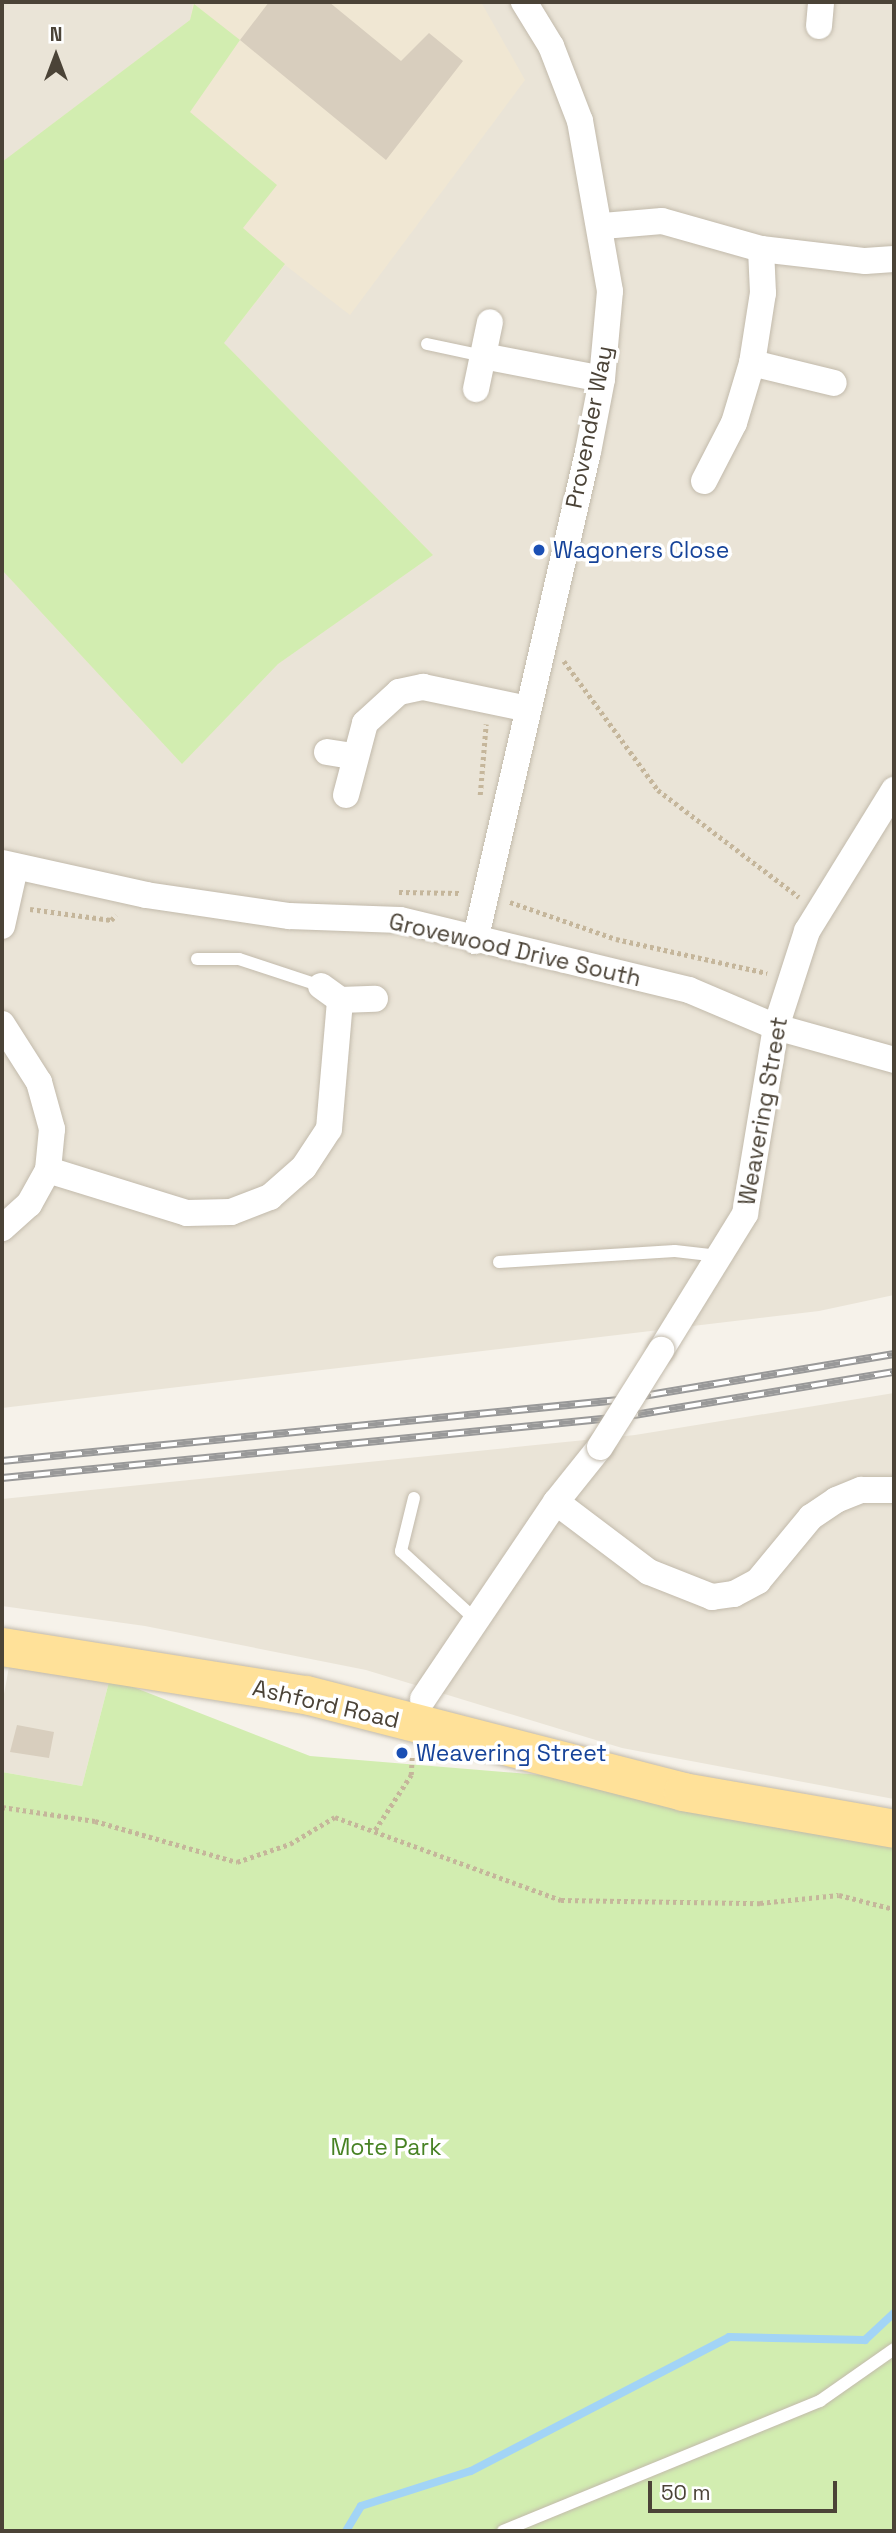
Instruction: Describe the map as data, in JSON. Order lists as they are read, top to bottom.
{
  "streets": {
    "main road": ["Ashford Road"],
    "street": ["Provender Way", "Grovewood Drive South", "Weavering Street"]
  },
  "crossings": [
    ["Provender Way", "Grovewood Drive South"],
    ["Grovewood Drive South", "Weavering Street"]
  ],
  "parks": ["Mote Park"],
  "places": ["Wagoners Close", "Weavering Street"],
  "scale_bar": "50 m",
  "north": "top"
}
